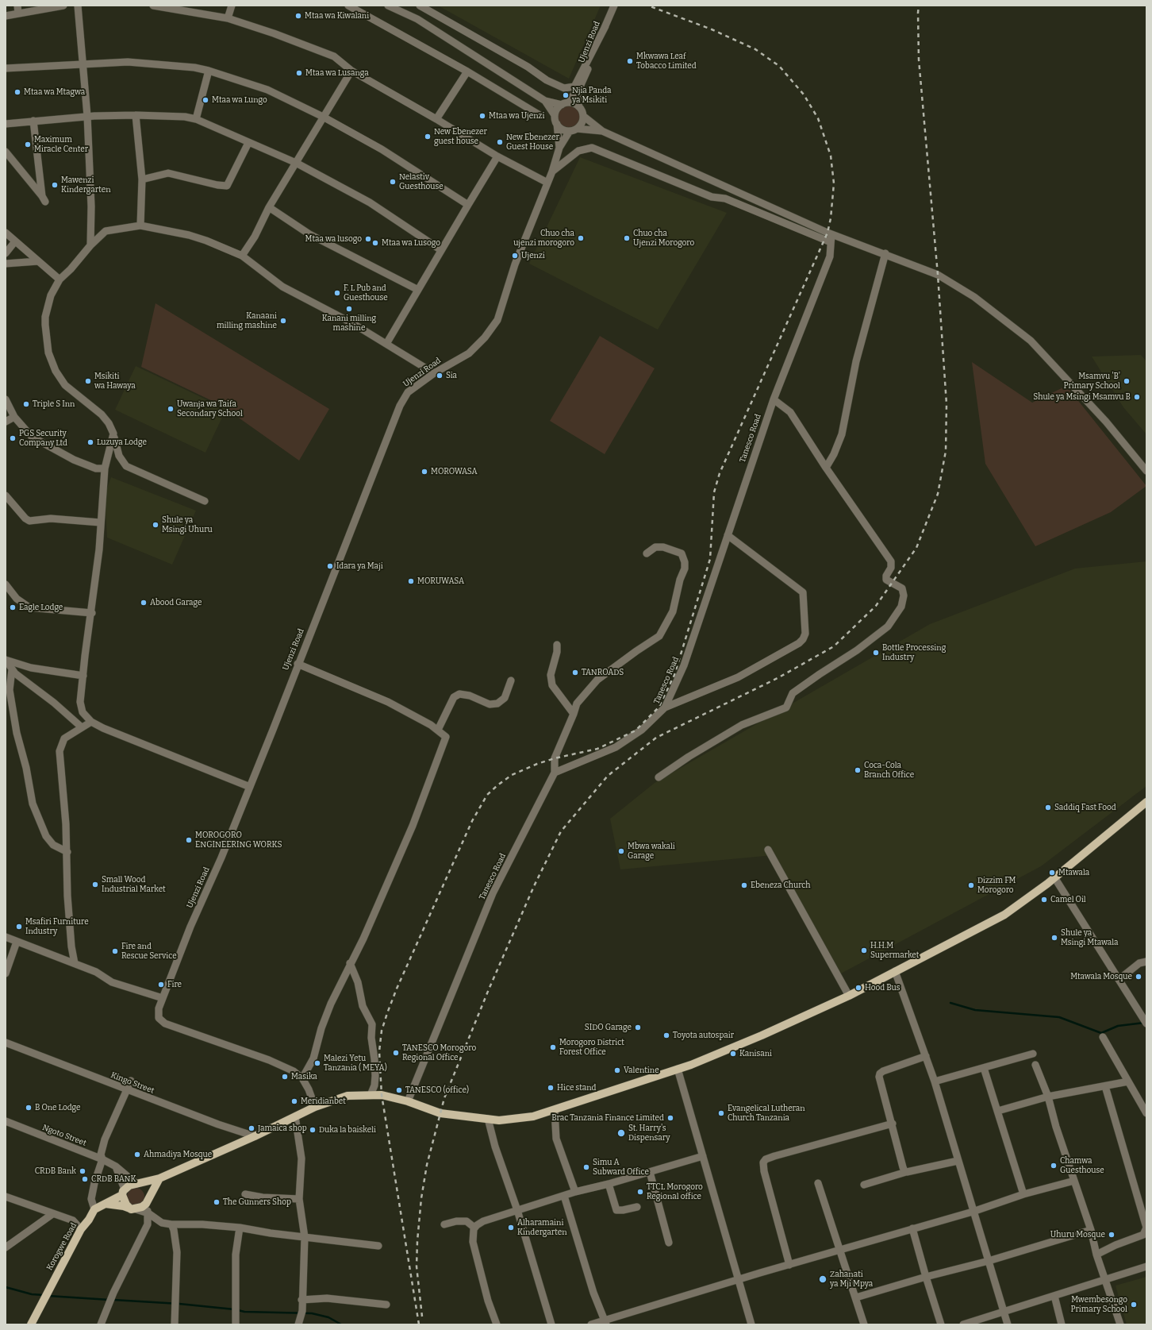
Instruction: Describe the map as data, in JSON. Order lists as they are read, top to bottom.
{
  "streets": {
    "main road": ["Korogwe Road"],
    "street": [
      "Ujenzi Road",
      "Tanesco Road",
      "Kingo Street",
      "Ngoto Street"
    ]
  },
  "places": [
    "Mtaa wa Kiwalani",
    "Mkwawa Leaf Tobacco Limited",
    "Mtaa wa Lusanga",
    "Mtaa wa Mtagwa",
    "Njia Panda ya Msikiti",
    "Mtaa wa Lungo",
    "Mtaa wa Ujenzi",
    "New Ebenezer guest house",
    "New Ebenezer Guest House",
    "Maximum Miracle Center",
    "Nelastiv Guesthouse",
    "Mawenzi Kindergarten",
    "Chuo cha ujenzi morogoro",
    "Chuo cha Ujenzi Morogoro",
    "Mtaa wa lusogo",
    "Mtaa wa Lusogo",
    "Ujenzi",
    "F. L Pub and Guesthouse",
    "Kanani milling mashine",
    "Kanaani milling mashine",
    "Sia",
    "Msikiti wa Hawaya",
    "Msamvu 'B' Primary School",
    "Shule ya Msingi Msamvu B",
    "Triple S Inn",
    "Uwanja wa Taifa Secondary School",
    "PGS Security Company Ltd",
    "Luzuya Lodge",
    "MOROWASA",
    "Shule ya Msingi Uhuru",
    "Idara ya Maji",
    "MORUWASA",
    "Abood Garage",
    "Eagle Lodge",
    "Bottle Processing Industry",
    "TANROADS",
    "Coca-Cola Branch Office",
    "Saddiq Fast Food",
    "MOROGORO ENGINEERING WORKS",
    "Mbwa wakali Garage",
    "Mtawala",
    "Small Wood Industrial Market",
    "Ebeneza Church",
    "Dizzim FM Morogoro",
    "Camel Oil",
    "Msafiri Furniture Industry",
    "Shule ya Msingi Mtawala",
    "H.H.M Supermarket",
    "Fire and Rescue Service",
    "Mtawala Mosque",
    "Fire",
    "Hood Bus",
    "SIDO Garage",
    "Toyota autospair",
    "Morogoro District Forest Office",
    "TANESCO Morogoro Regional Office",
    "Kanisani",
    "Malezi Yetu Tanzania ( MEYA)",
    "Valentine",
    "Masika",
    "Hice stand",
    "TANESCO (office)",
    "Meridianbet",
    "B One Lodge",
    "Evangelical Lutheran Church Tanzania",
    "Brac Tanzania Finance Limited",
    "Jamaica shop",
    "Duka la baiskeli",
    "St. Harry's Dispensary",
    "Ahmadiya Mosque",
    "Chamwa Guesthouse",
    "Simu A Subward Office",
    "CRDB Bank",
    "CRDB BANK",
    "TTCL Morogoro Regional office",
    "The Gunners Shop",
    "Alharamaini Kindergarten",
    "Uhuru Mosque",
    "Zahanati ya Mji Mpya",
    "Mwembesongo Primary School"
  ]
}
